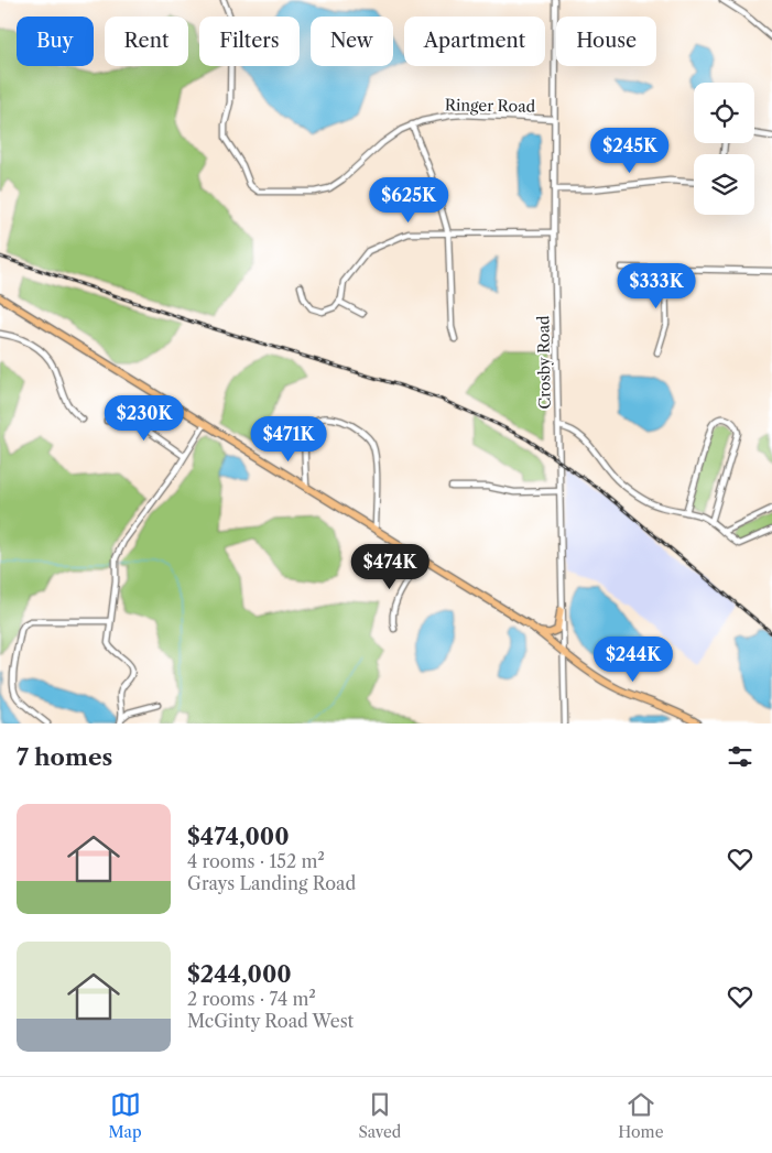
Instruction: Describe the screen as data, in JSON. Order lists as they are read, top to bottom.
{
  "streets": {
    "street": ["Ringer Road", "Crosby Road"]
  },
  "crossings": [
    ["Ringer Road", "Crosby Road"]
  ],
  "page": {
    "chip": [
      "Buy",
      "Rent",
      "Filters",
      "New",
      "Apartment",
      "House"
    ],
    "price": [
      "$245K",
      "$625K",
      "$333K",
      "$230K",
      "$471K",
      "$474K",
      "$244K"
    ],
    "heading": "7 homes",
    "list": [
      {
        "name": "$474,000",
        "note": "4 rooms · 152 m² · Grays Landing Road"
      },
      {
        "name": "$244,000",
        "note": "2 rooms · 74 m² · McGinty Road West"
      }
    ],
    "tabs": ["Map", "Saved", "Home"]
  }
}
